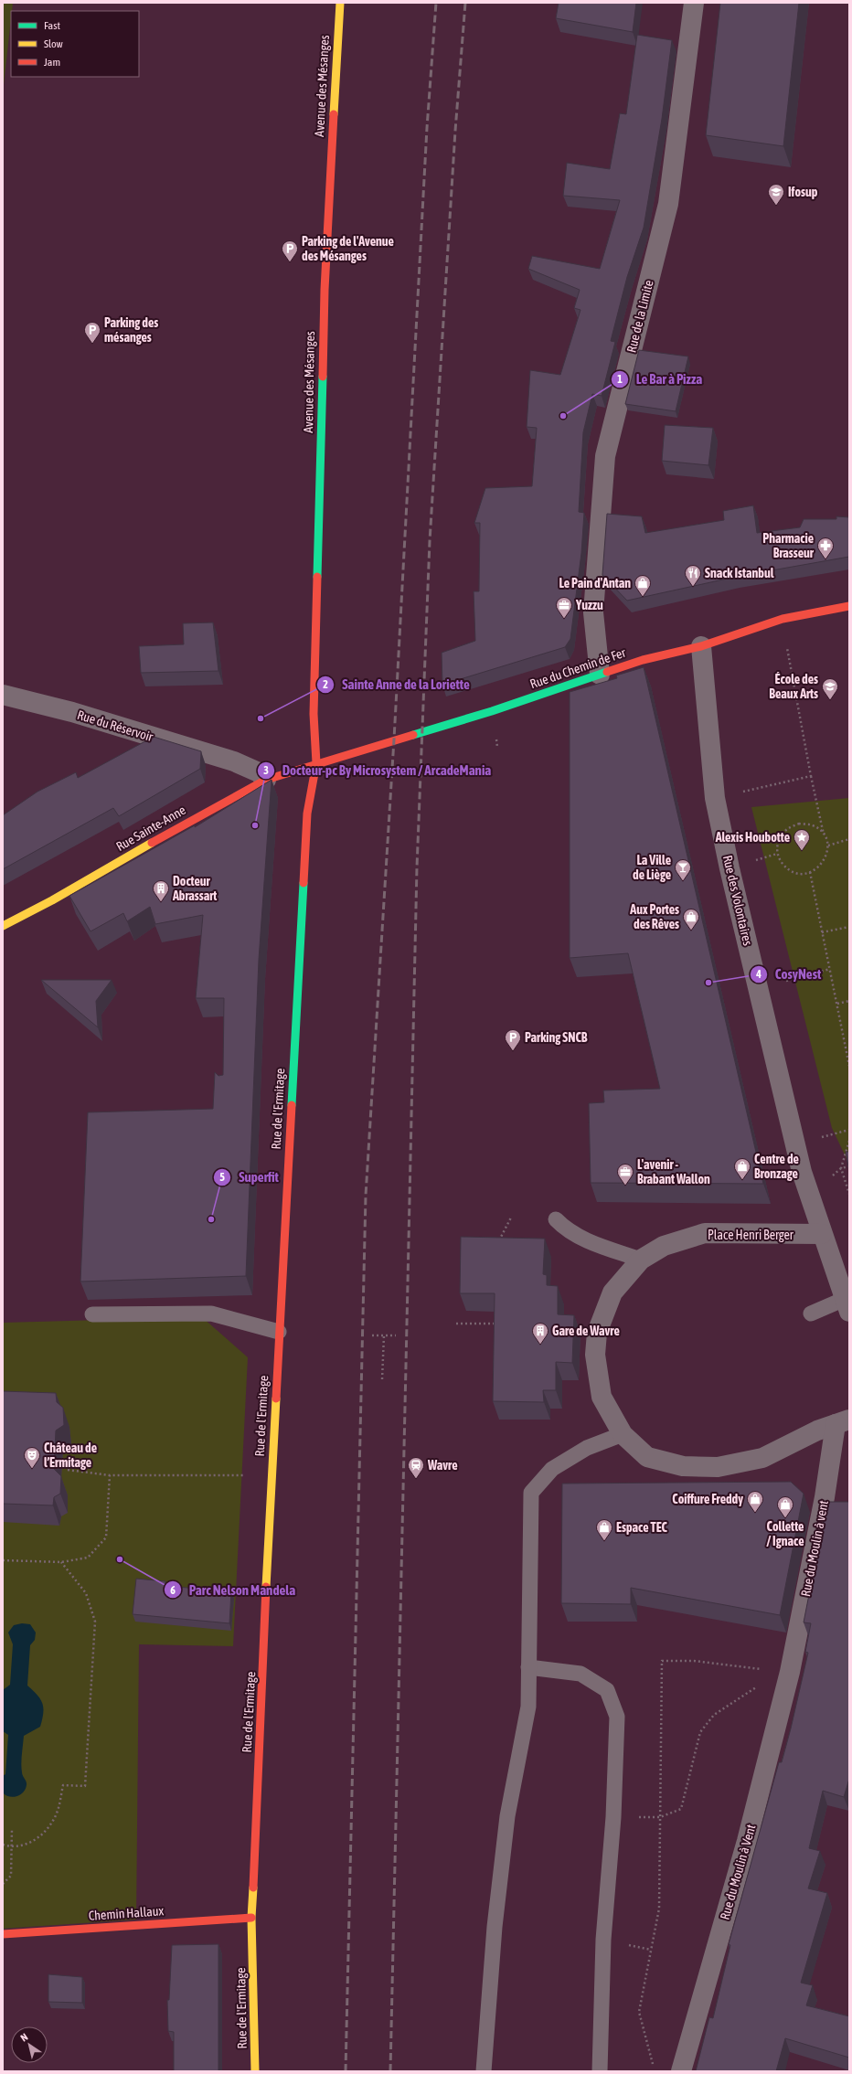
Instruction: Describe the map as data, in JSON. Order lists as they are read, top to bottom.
{
  "streets": {
    "street": [
      "Avenue des Mésanges",
      "Rue de la Limite",
      "Rue du Chemin de Fer",
      "Rue du Réservoir",
      "Rue Sainte-Anne",
      "Rue des Volontaires",
      "Rue de l'Ermitage",
      "Place Henri Berger",
      "Rue du Moulin à vent",
      "Rue du Moulin à Vent",
      "Chemin Hallaux"
    ]
  },
  "crossings": [
    ["Avenue des Mésanges", "Rue du Chemin de Fer"],
    ["Avenue des Mésanges", "Rue Sainte-Anne"],
    ["Avenue des Mésanges", "Rue de l'Ermitage"],
    ["Rue de la Limite", "Rue du Chemin de Fer"],
    ["Rue du Chemin de Fer", "Rue Sainte-Anne"],
    ["Rue du Chemin de Fer", "Rue des Volontaires"],
    ["Rue du Chemin de Fer", "Rue de l'Ermitage"],
    ["Rue du Réservoir", "Rue Sainte-Anne"],
    ["Rue Sainte-Anne", "Rue de l'Ermitage"],
    ["Rue des Volontaires", "Place Henri Berger"],
    ["Rue de l'Ermitage", "Chemin Hallaux"],
    ["Place Henri Berger", "Rue du Moulin à vent"],
    ["Rue du Moulin à vent", "Rue du Moulin à Vent"]
  ],
  "places": {
    "school or university": ["Ifosup", "École des Beaux Arts"],
    "parking": ["Parking de l'Avenue des Mésanges", "Parking des mésanges", "Parking SNCB"],
    "other": [
      "Le Bar à Pizza",
      "Sainte Anne de la Loriette",
      "Docteur-pc By Microsystem / ArcadeMania",
      "CosyNest",
      "Superfit",
      "Parc Nelson Mandela"
    ],
    "pharmacy": ["Pharmacie Brasseur"],
    "restaurant": ["Snack Istanbul"],
    "shop": [
      "Le Pain d'Antan",
      "Aux Portes des Rêves",
      "Centre de Bronzage",
      "Coiffure Freddy",
      "Collette / Ignace",
      "Espace TEC"
    ],
    "office": ["Yuzzu", "L'avenir - Brabant Wallon"],
    "place": ["Alexis Houbotte"],
    "bar": ["La Ville de Liège"],
    "building": ["Docteur Abrassart", "Gare de Wavre"],
    "theatre": ["Château de l’Ermitage"],
    "station": ["Wavre"]
  },
  "legend": ["Fast", "Slow", "Jam"],
  "north": "top left"
}
